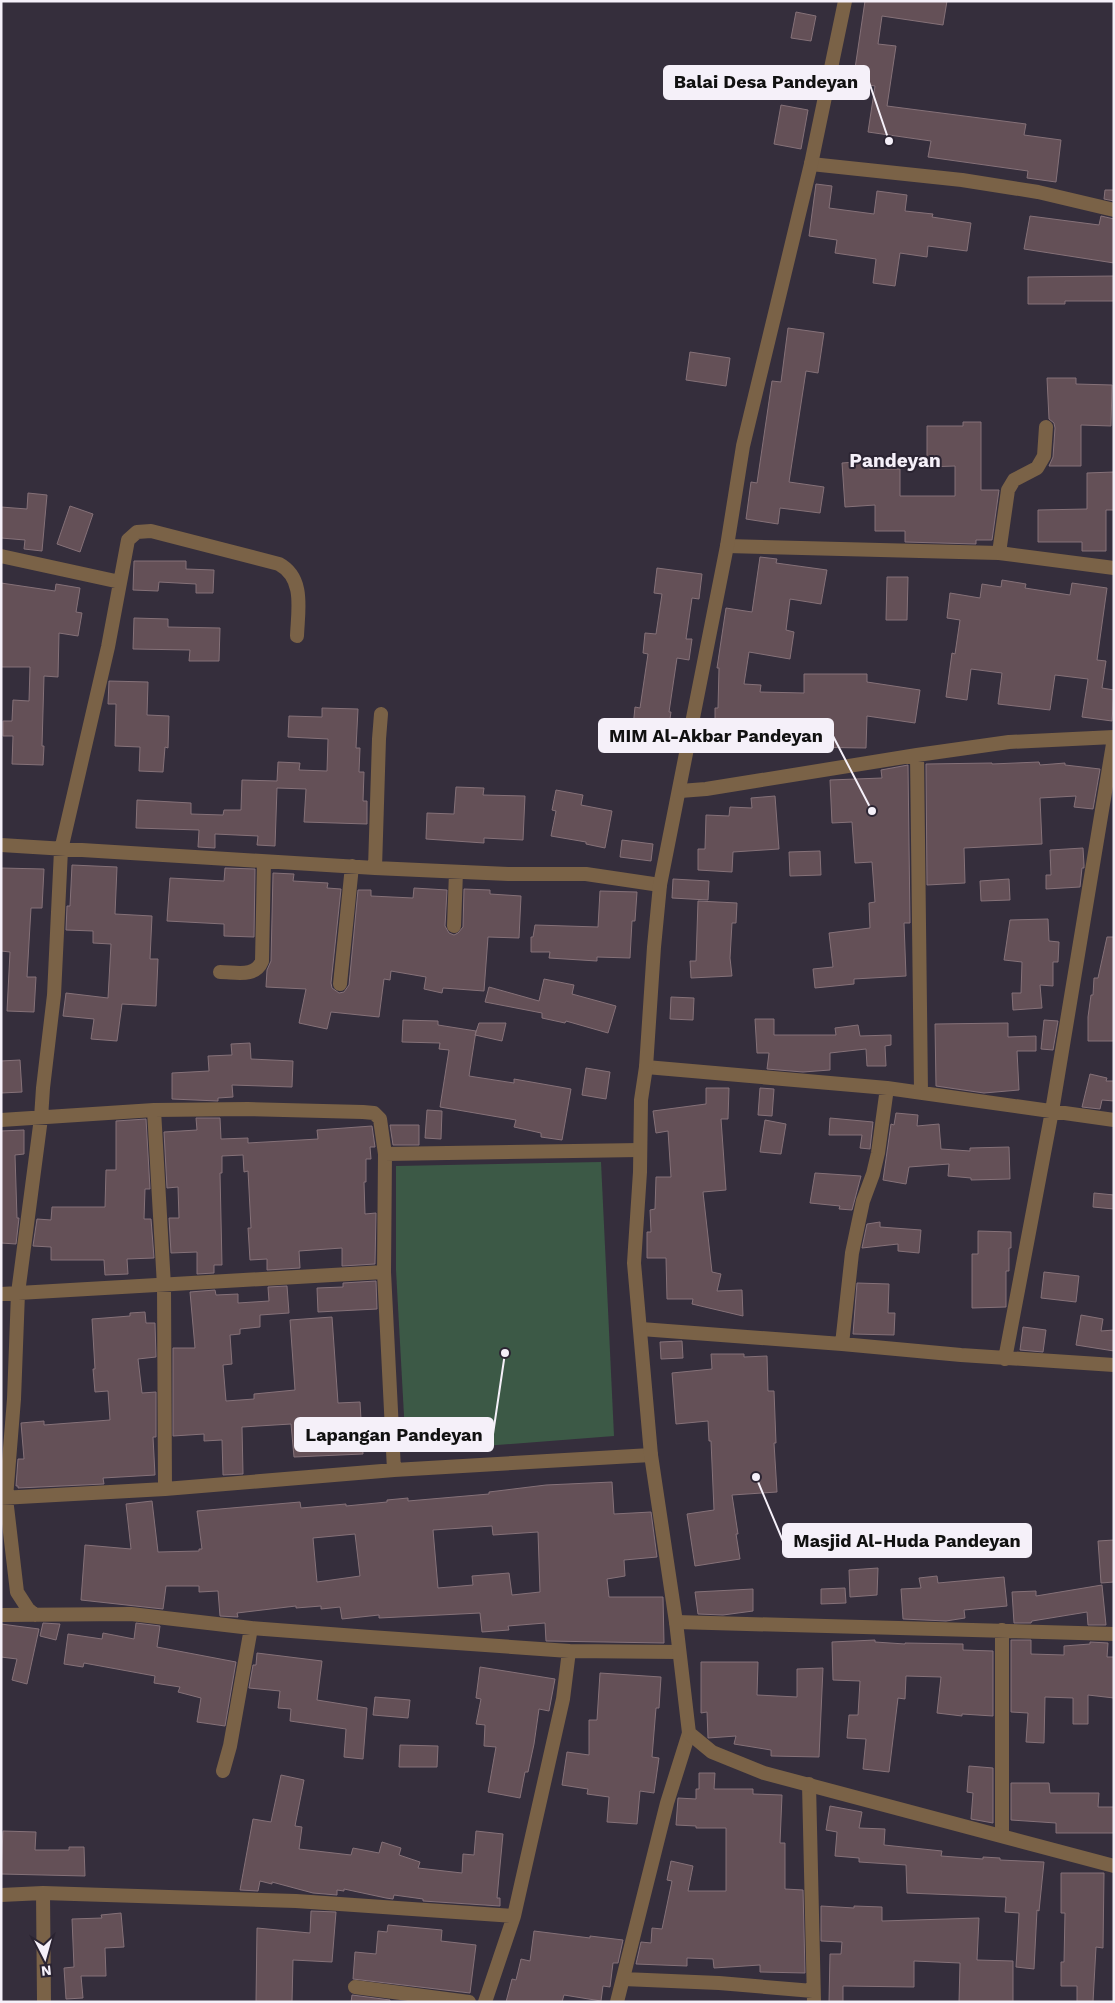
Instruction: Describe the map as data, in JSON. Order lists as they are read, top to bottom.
{
  "districts": ["Pandeyan"],
  "places": [
    "Balai Desa Pandeyan",
    "MIM Al-Akbar Pandeyan",
    "Lapangan Pandeyan",
    "Masjid Al-Huda Pandeyan"
  ],
  "north": "bottom"
}
